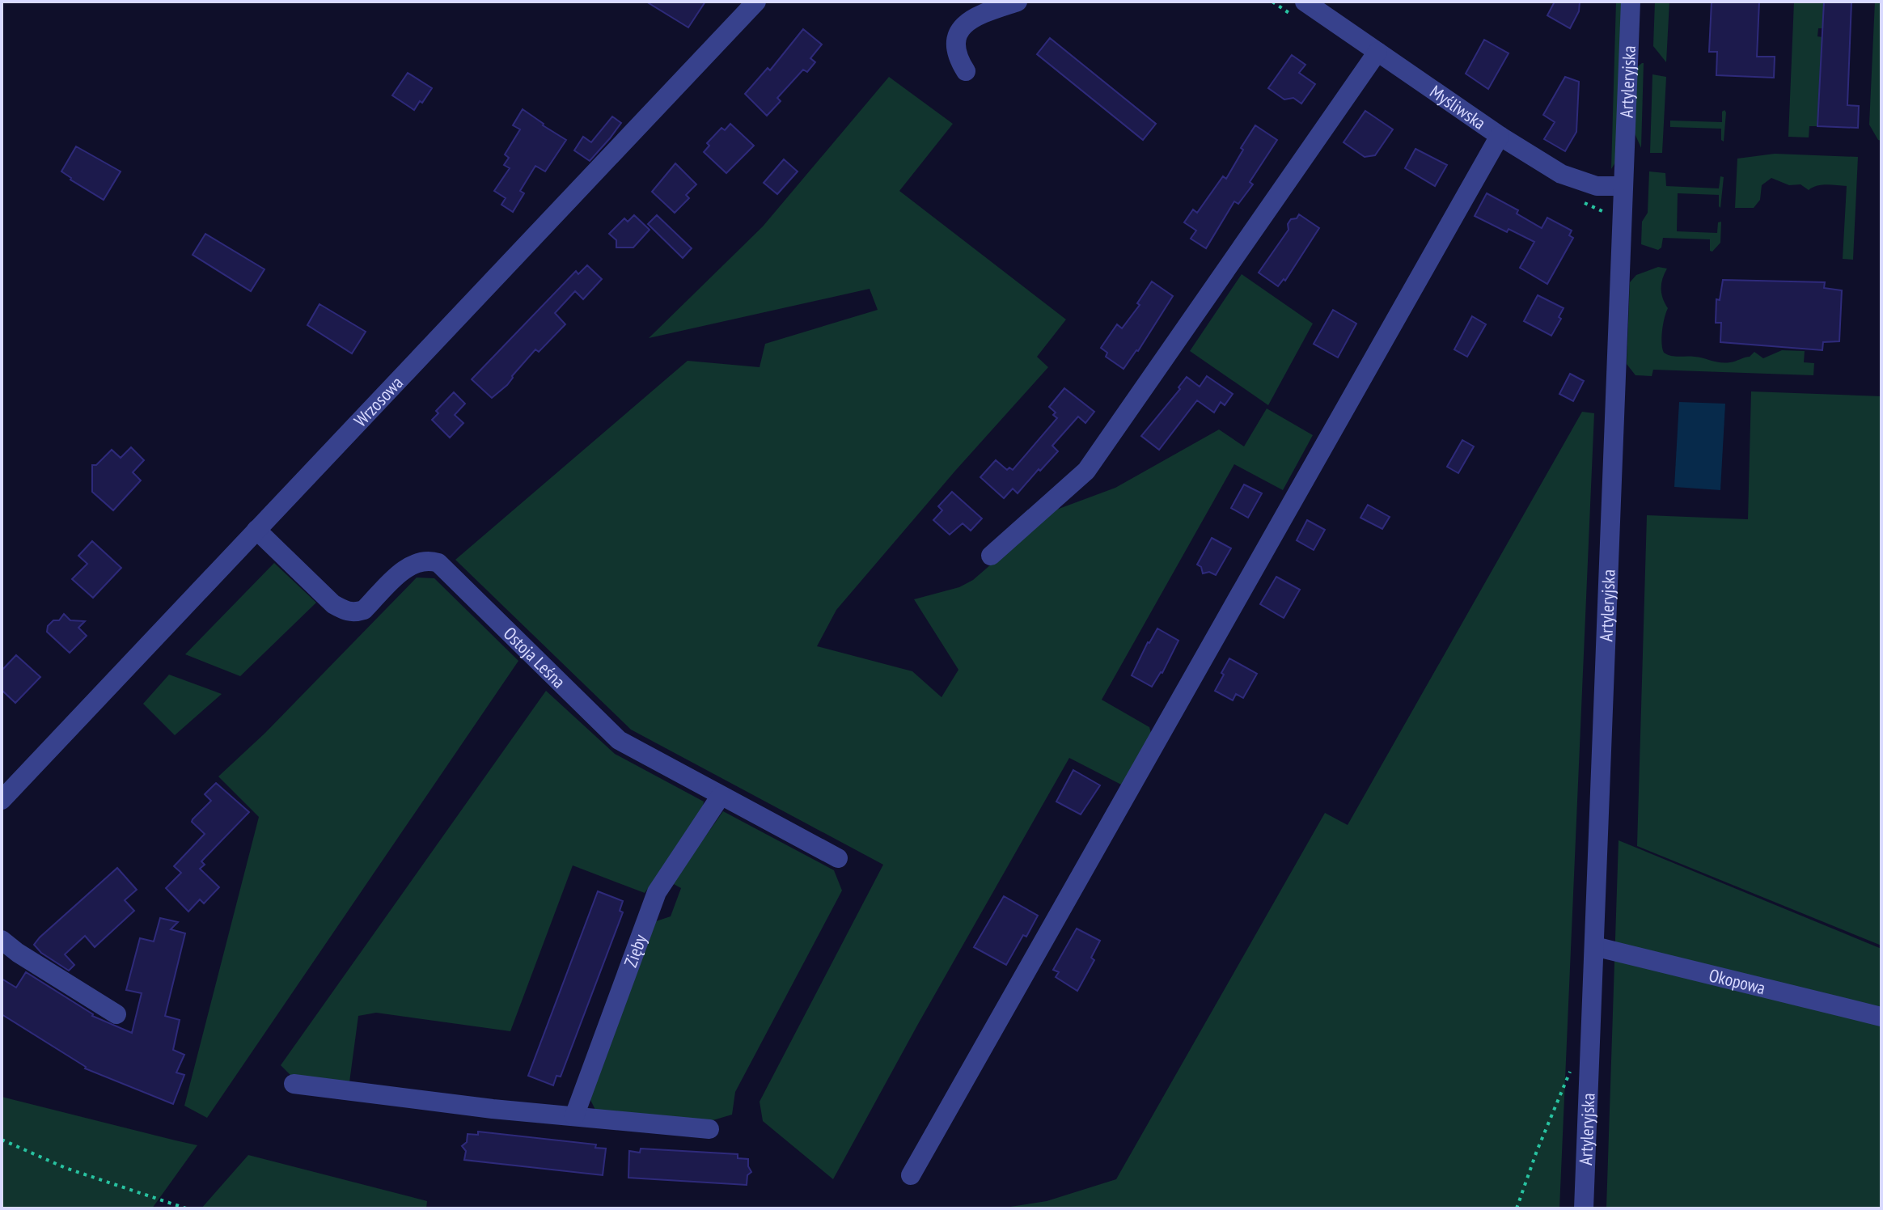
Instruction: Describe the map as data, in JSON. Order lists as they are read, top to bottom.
{
  "streets": {
    "street": [
      "Artyleryjska",
      "Myśliwska",
      "Wrzosowa",
      "Ostoja Leśna",
      "Zięby",
      "Okopowa"
    ]
  },
  "crossings": [
    ["Artyleryjska", "Myśliwska"],
    ["Artyleryjska", "Okopowa"],
    ["Wrzosowa", "Ostoja Leśna"],
    ["Ostoja Leśna", "Zięby"]
  ]
}
